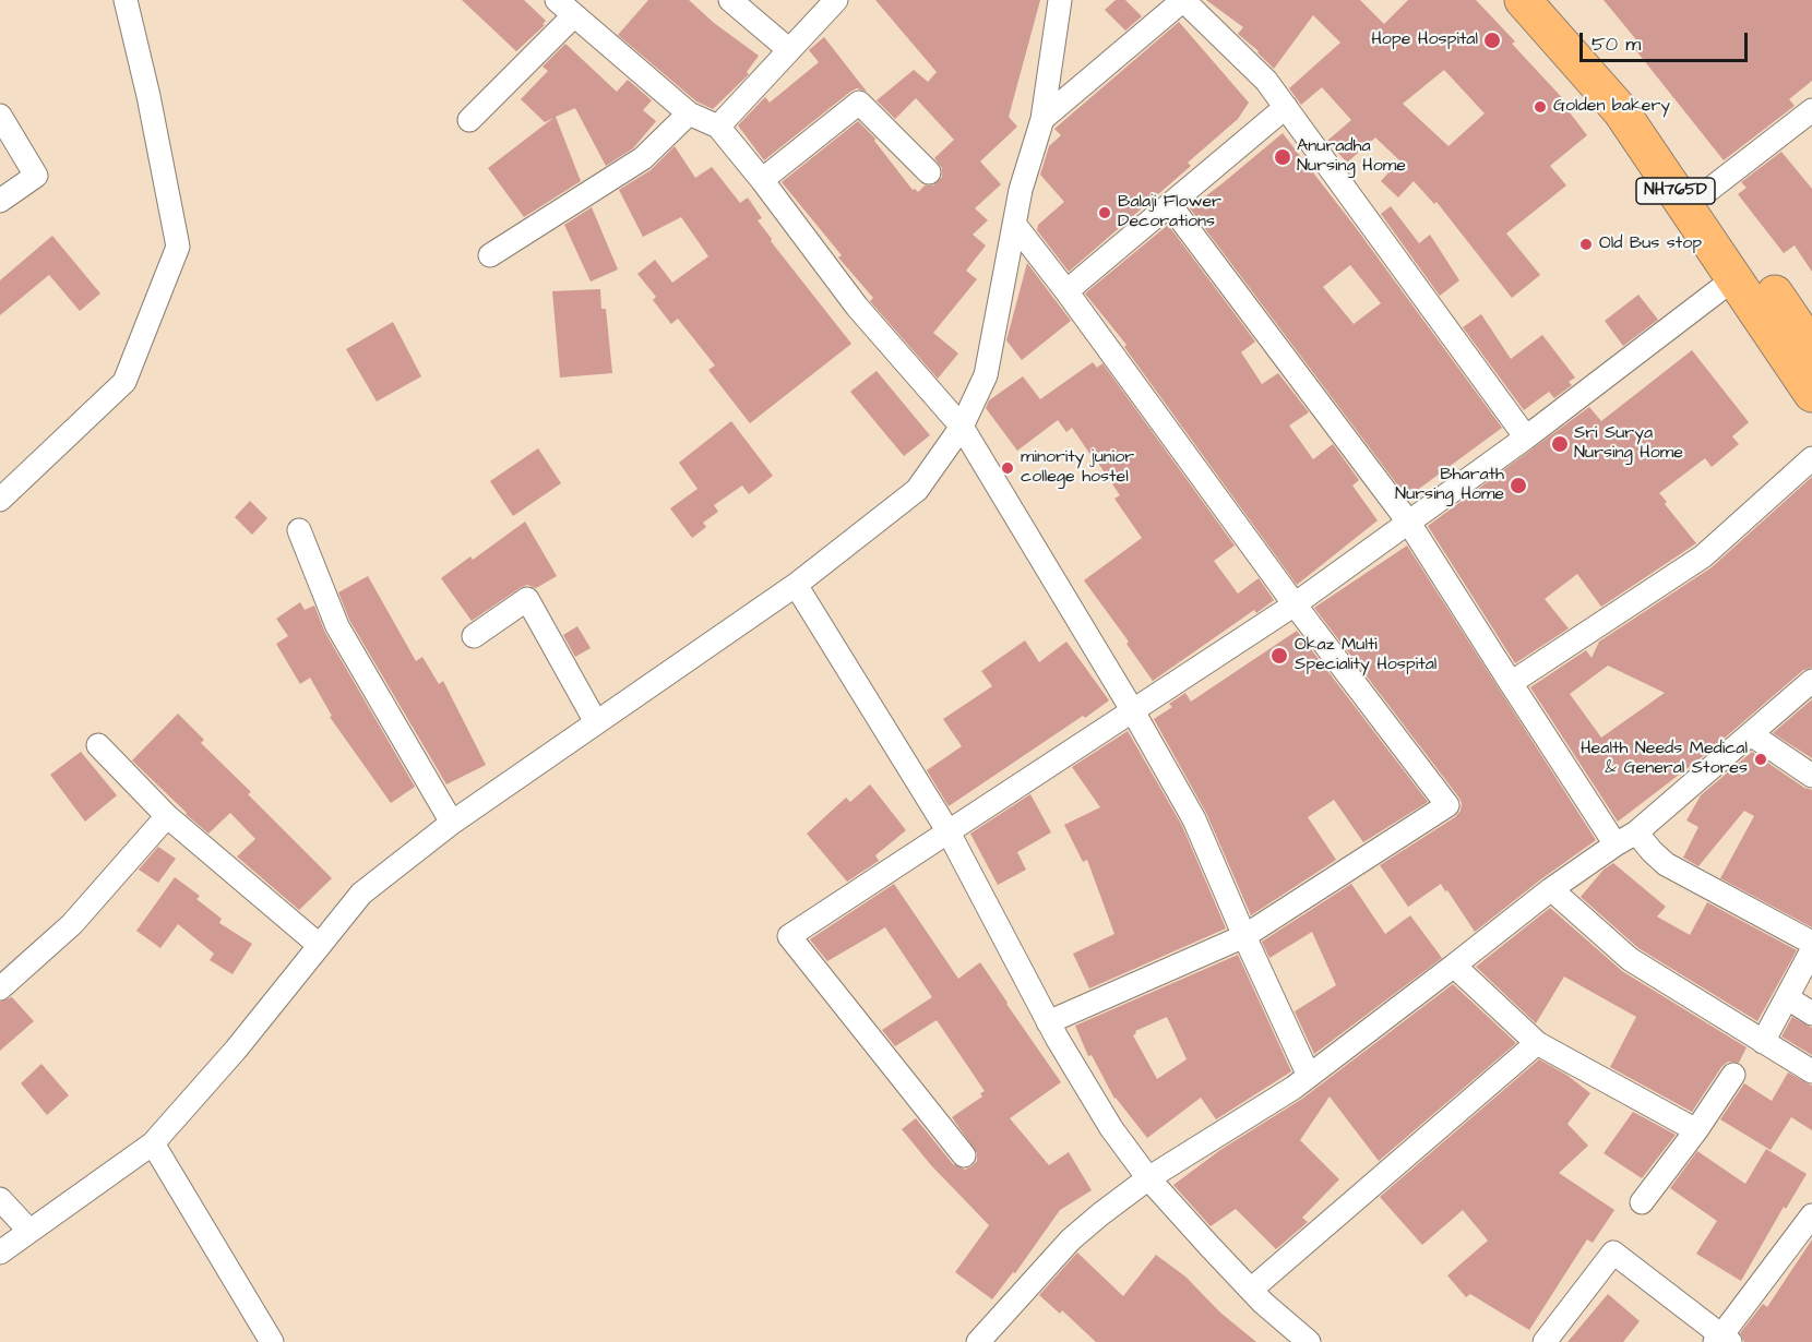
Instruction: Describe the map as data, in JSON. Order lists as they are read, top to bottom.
{
  "streets": {
    "highway": ["NH765D"]
  },
  "places": [
    "Hope Hospital",
    "Golden bakery",
    "Anuradha Nursing Home",
    "Balaji Flower Decorations",
    "Old Bus stop",
    "Sri Surya Nursing Home",
    "minority junior college hostel",
    "Bharath Nursing Home",
    "Okaz Multi Speciality Hospital",
    "Health Needs Medical & General Stores"
  ],
  "scale_bar": "50 m"
}
